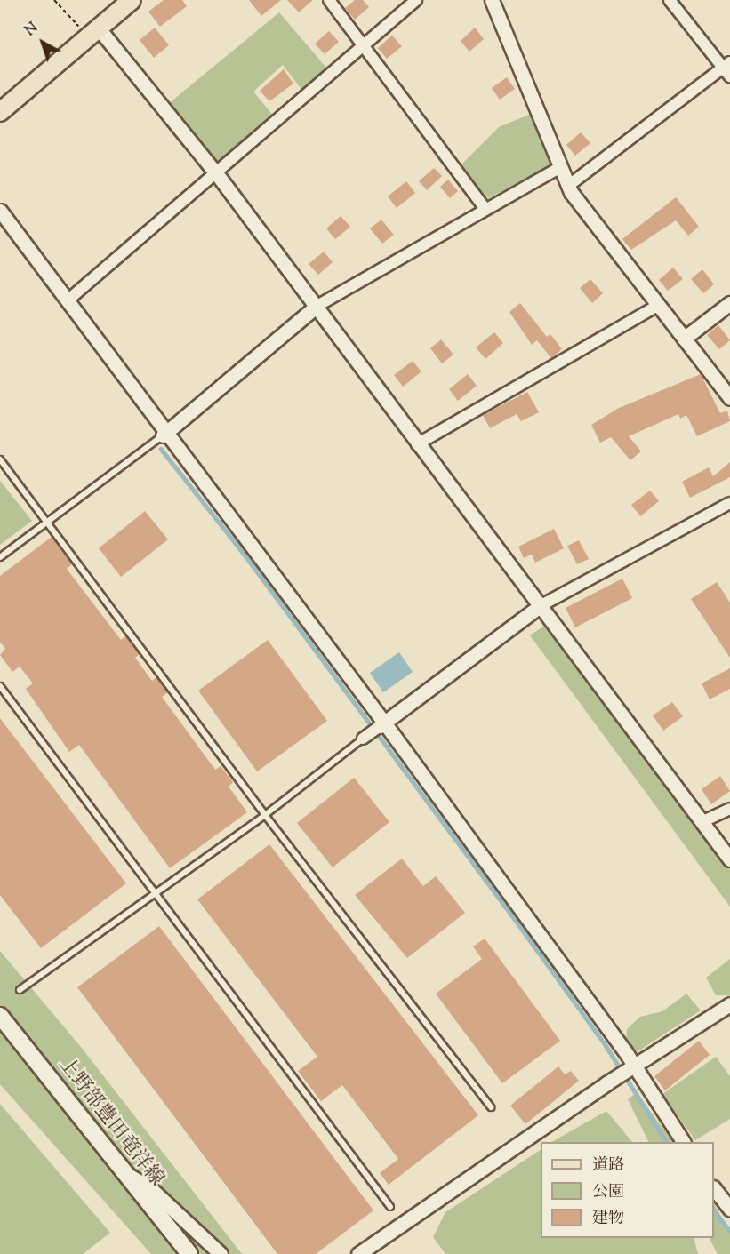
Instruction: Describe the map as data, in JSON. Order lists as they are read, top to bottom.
{
  "streets": {
    "main road": ["上野部豊田竜洋線"]
  },
  "legend": ["道路", "公園", "建物"],
  "north": "top left"
}
